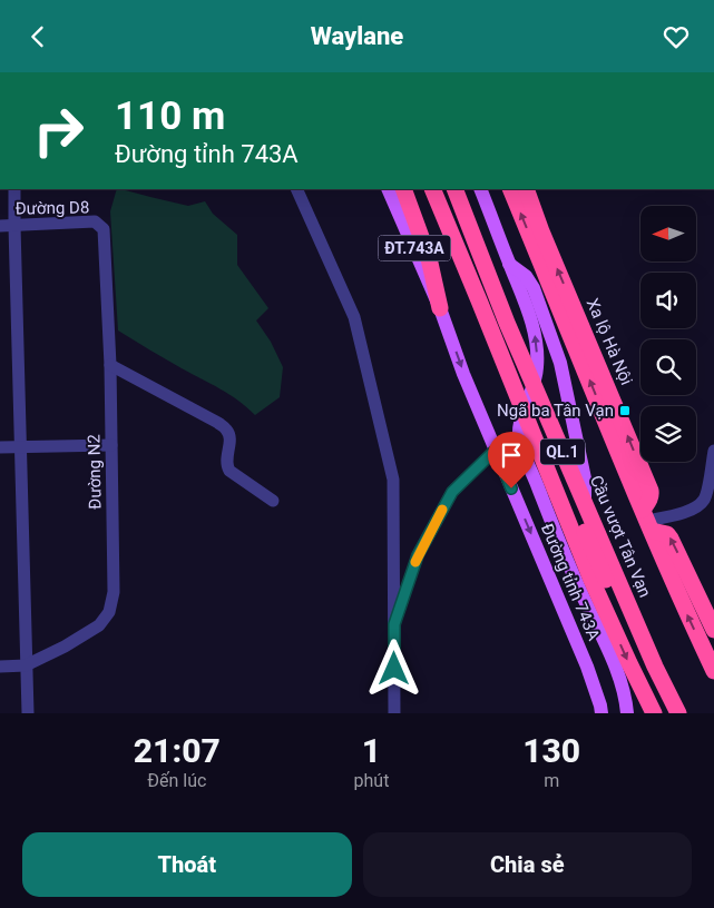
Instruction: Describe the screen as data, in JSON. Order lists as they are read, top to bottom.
{
  "streets": {
    "highway": ["Xa lộ Hà Nội", "QL.1", "Cầu vượt Tân Vạn"],
    "main road": ["ĐT.743A", "Đường tỉnh 743A"],
    "street": ["Đường D8", "Đường N2"]
  },
  "crossings": [
    ["Đường D8", "Đường N2"]
  ],
  "places": {
    "transit": ["Ngã ba Tân Vạn"]
  },
  "north": "left",
  "page": {
    "header": "Waylane",
    "turn": ["110 m", "Đường tỉnh 743A"],
    "eta": [
      "21:07",
      "Đến lúc",
      "1",
      "phút",
      "130",
      "m"
    ],
    "buttons": ["Thoát", "Chia sẻ"]
  }
}
